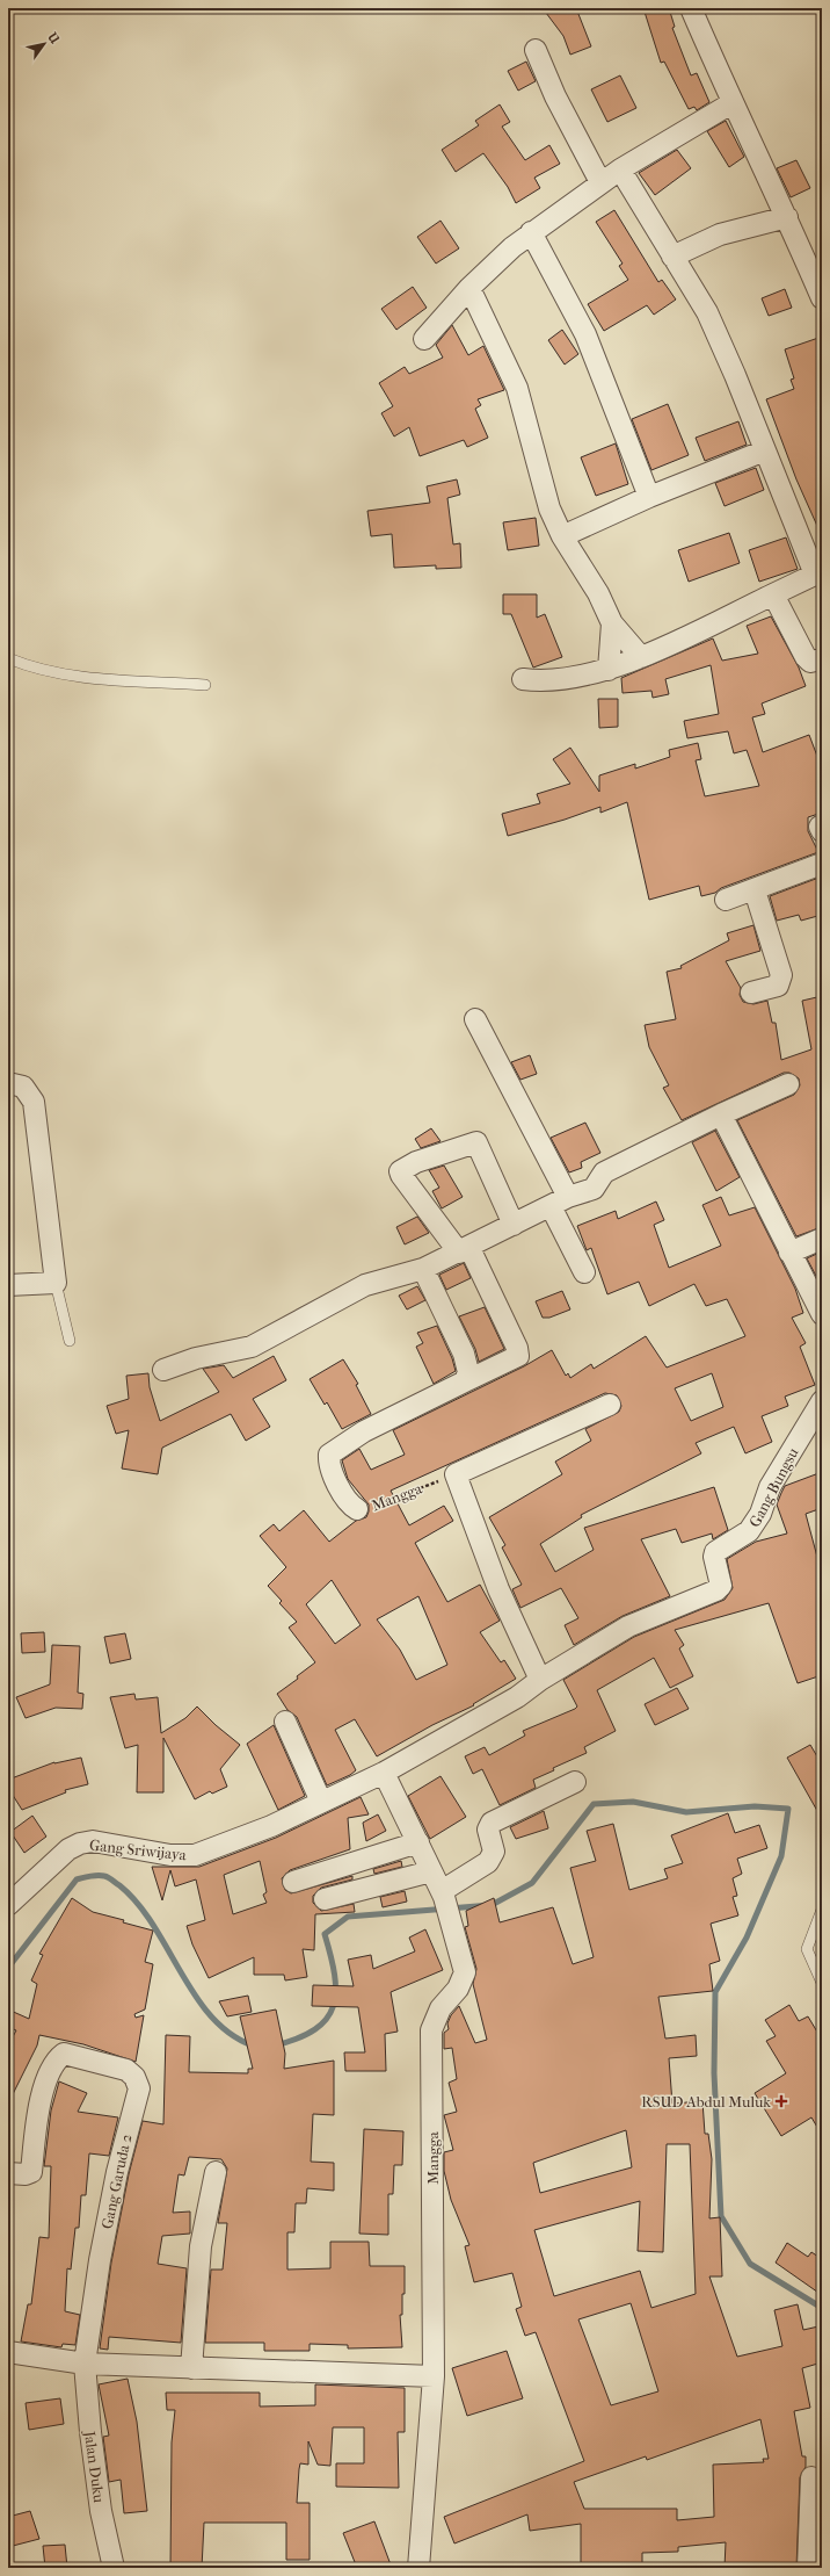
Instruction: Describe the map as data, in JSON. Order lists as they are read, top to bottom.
{
  "streets": {
    "street": [
      "Gang Bungsu",
      "Mangga",
      "Gang Sriwijaya",
      "Gang Garuda 2",
      "Jalan Duku"
    ]
  },
  "crossings": [
    ["Gang Bungsu", "Gang Sriwijaya"],
    ["Mangga", "Gang Sriwijaya"],
    ["Gang Garuda 2", "Jalan Duku"]
  ],
  "places": {
    "health": ["RSUD Abdul Muluk"]
  },
  "north": "top right"
}
